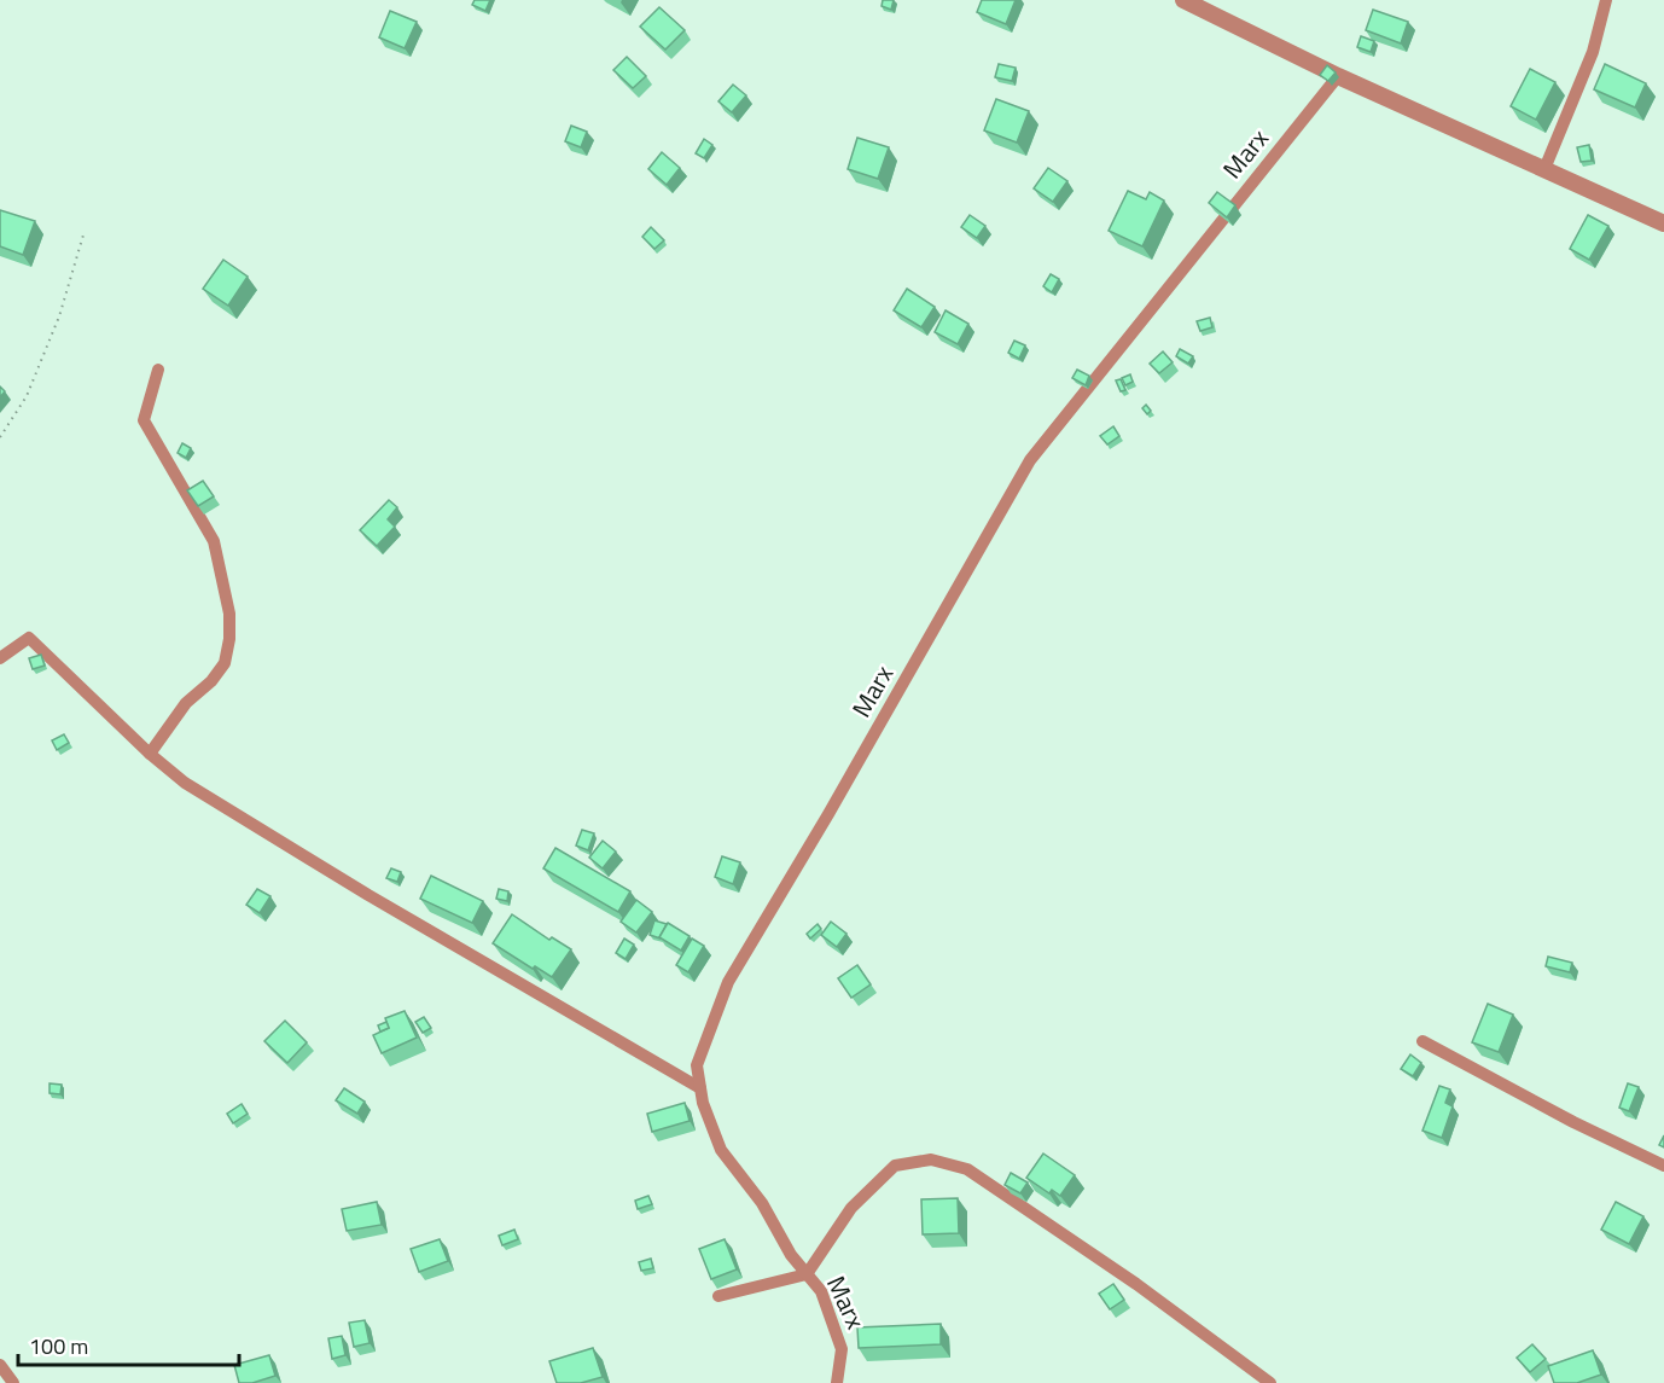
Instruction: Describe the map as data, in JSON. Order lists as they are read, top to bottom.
{
  "streets": {
    "street": ["Marx"]
  },
  "scale_bar": "100 m"
}
